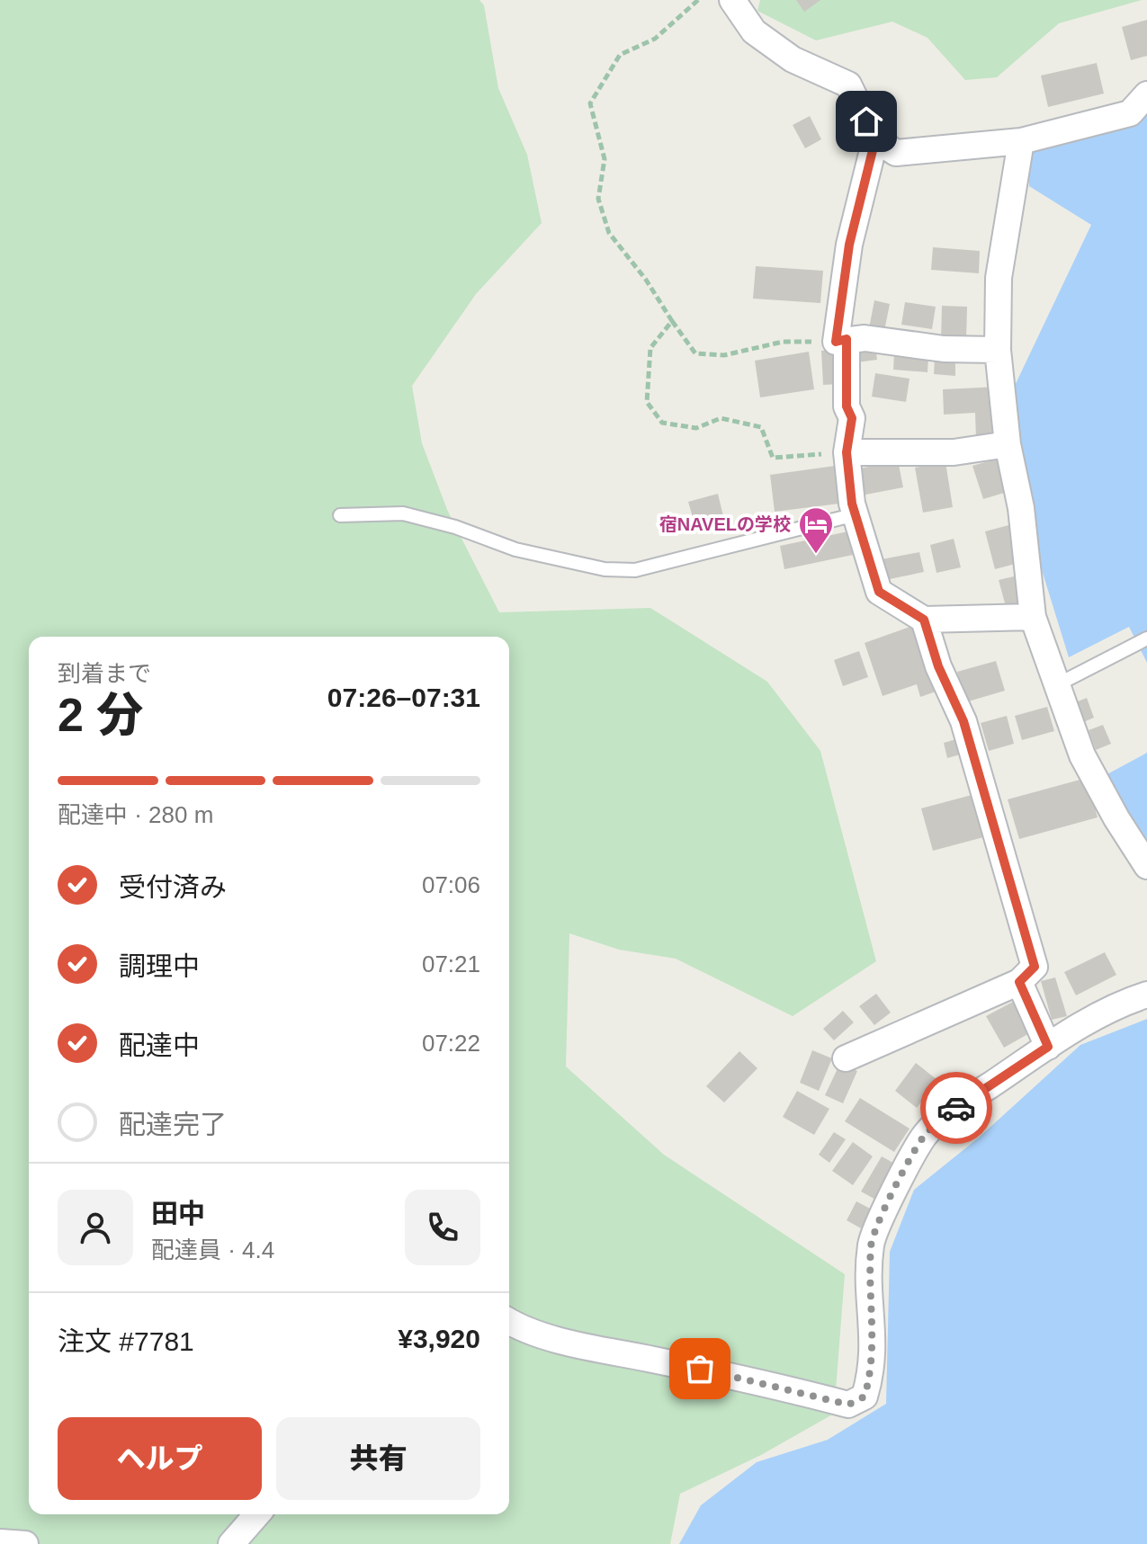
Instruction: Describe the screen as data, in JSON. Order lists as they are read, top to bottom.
{
  "places": {
    "hotel": ["宿NAVELの学校"]
  },
  "page": {
    "heading": ["2 分", "到着まで", "07:26–07:31"],
    "panel": [
      "田中",
      "配達員 · 4.4",
      "注文 #7781",
      "¥3,920"
    ],
    "bar": "配達中 · 280 m",
    "list": [
      ["受付済み", "07:06"],
      ["調理中", "07:21"],
      ["配達中", "07:22"],
      "配達完了"
    ],
    "buttons": ["ヘルプ", "共有"]
  }
}
